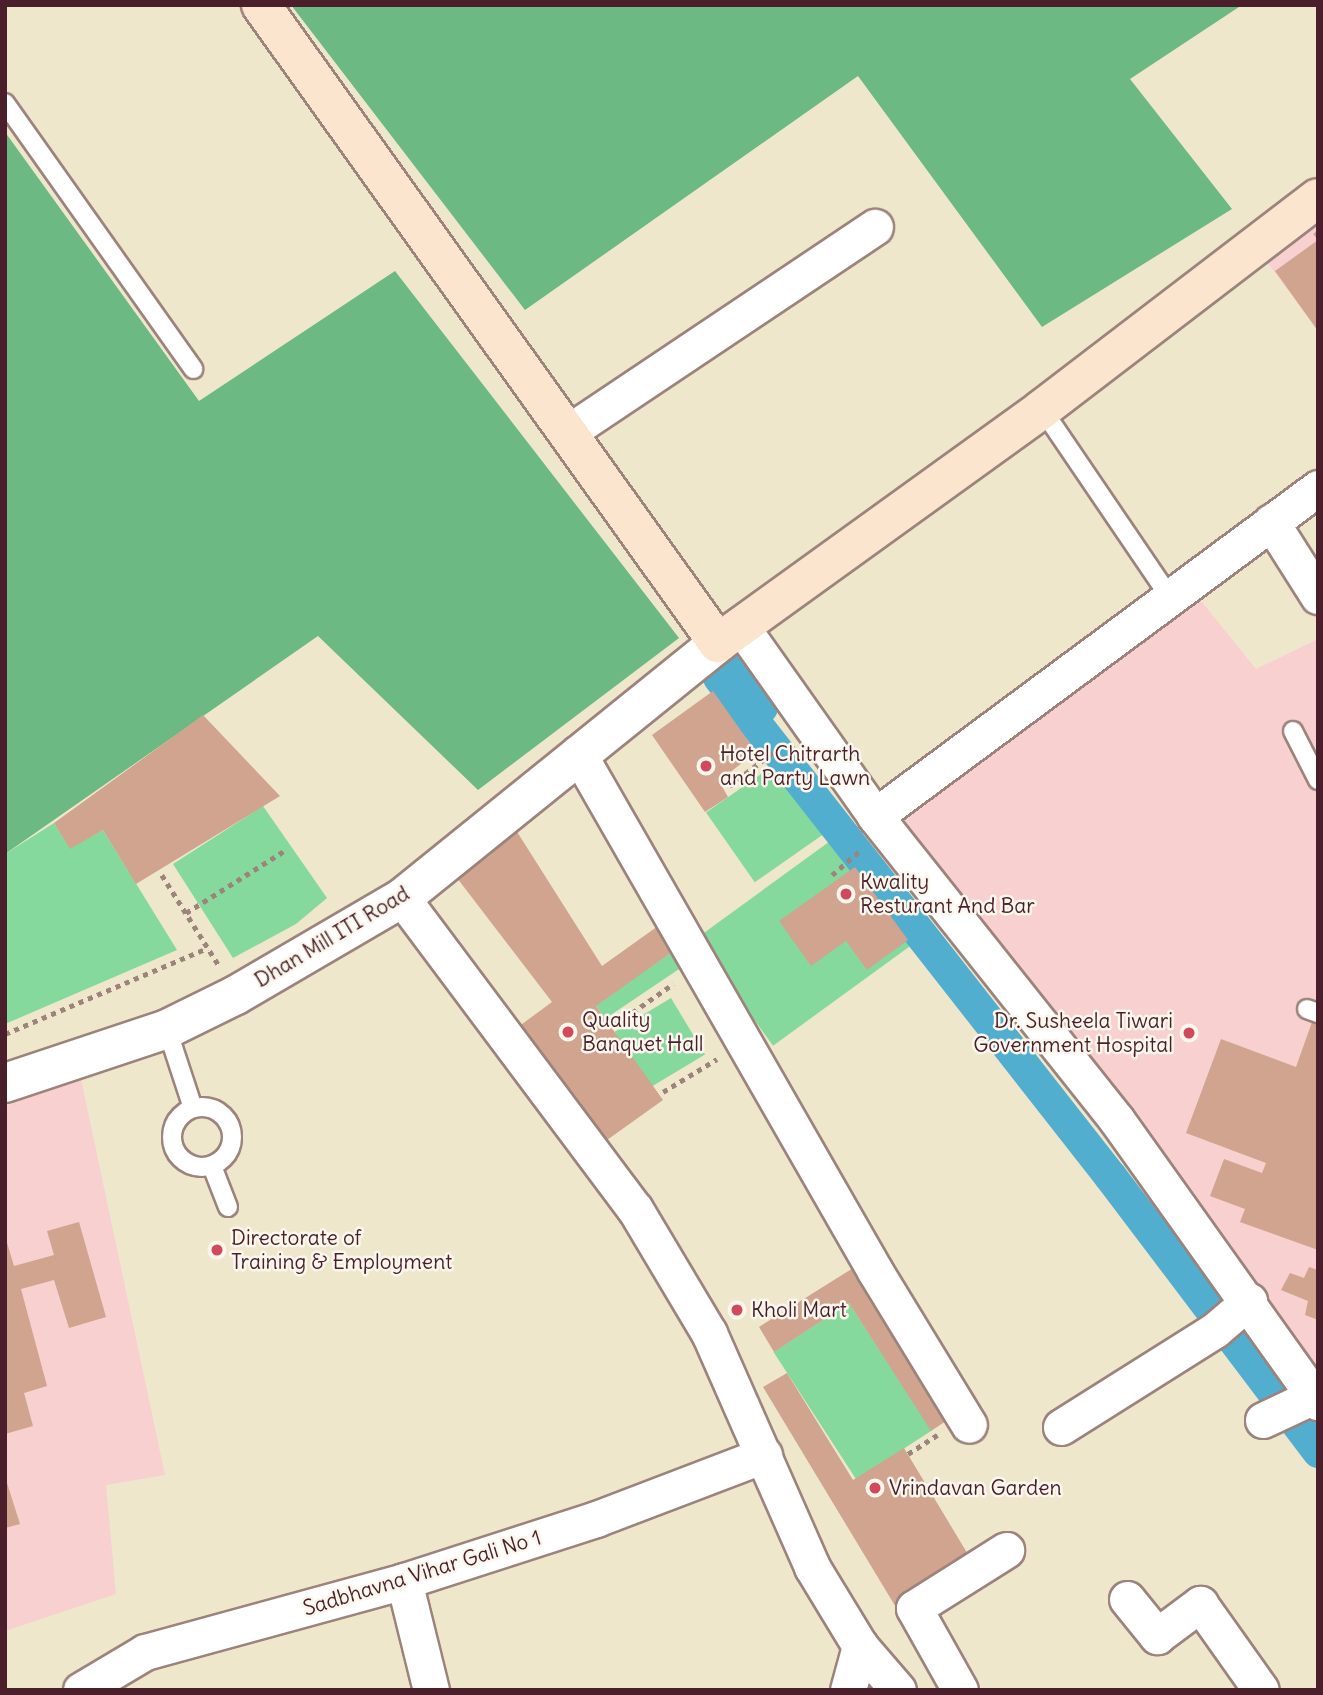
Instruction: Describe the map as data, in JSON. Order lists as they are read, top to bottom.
{
  "streets": {
    "street": ["Dhan Mill ITI Road", "Sadbhavna Vihar Gali No 1"]
  },
  "places": [
    "Hotel Chitrarth and Party Lawn",
    "Kwality Resturant And Bar",
    "Quality Banquet Hall",
    "Dr. Susheela Tiwari Government Hospital",
    "Directorate of Training & Employment",
    "Kholi Mart",
    "Vrindavan Garden"
  ]
}
